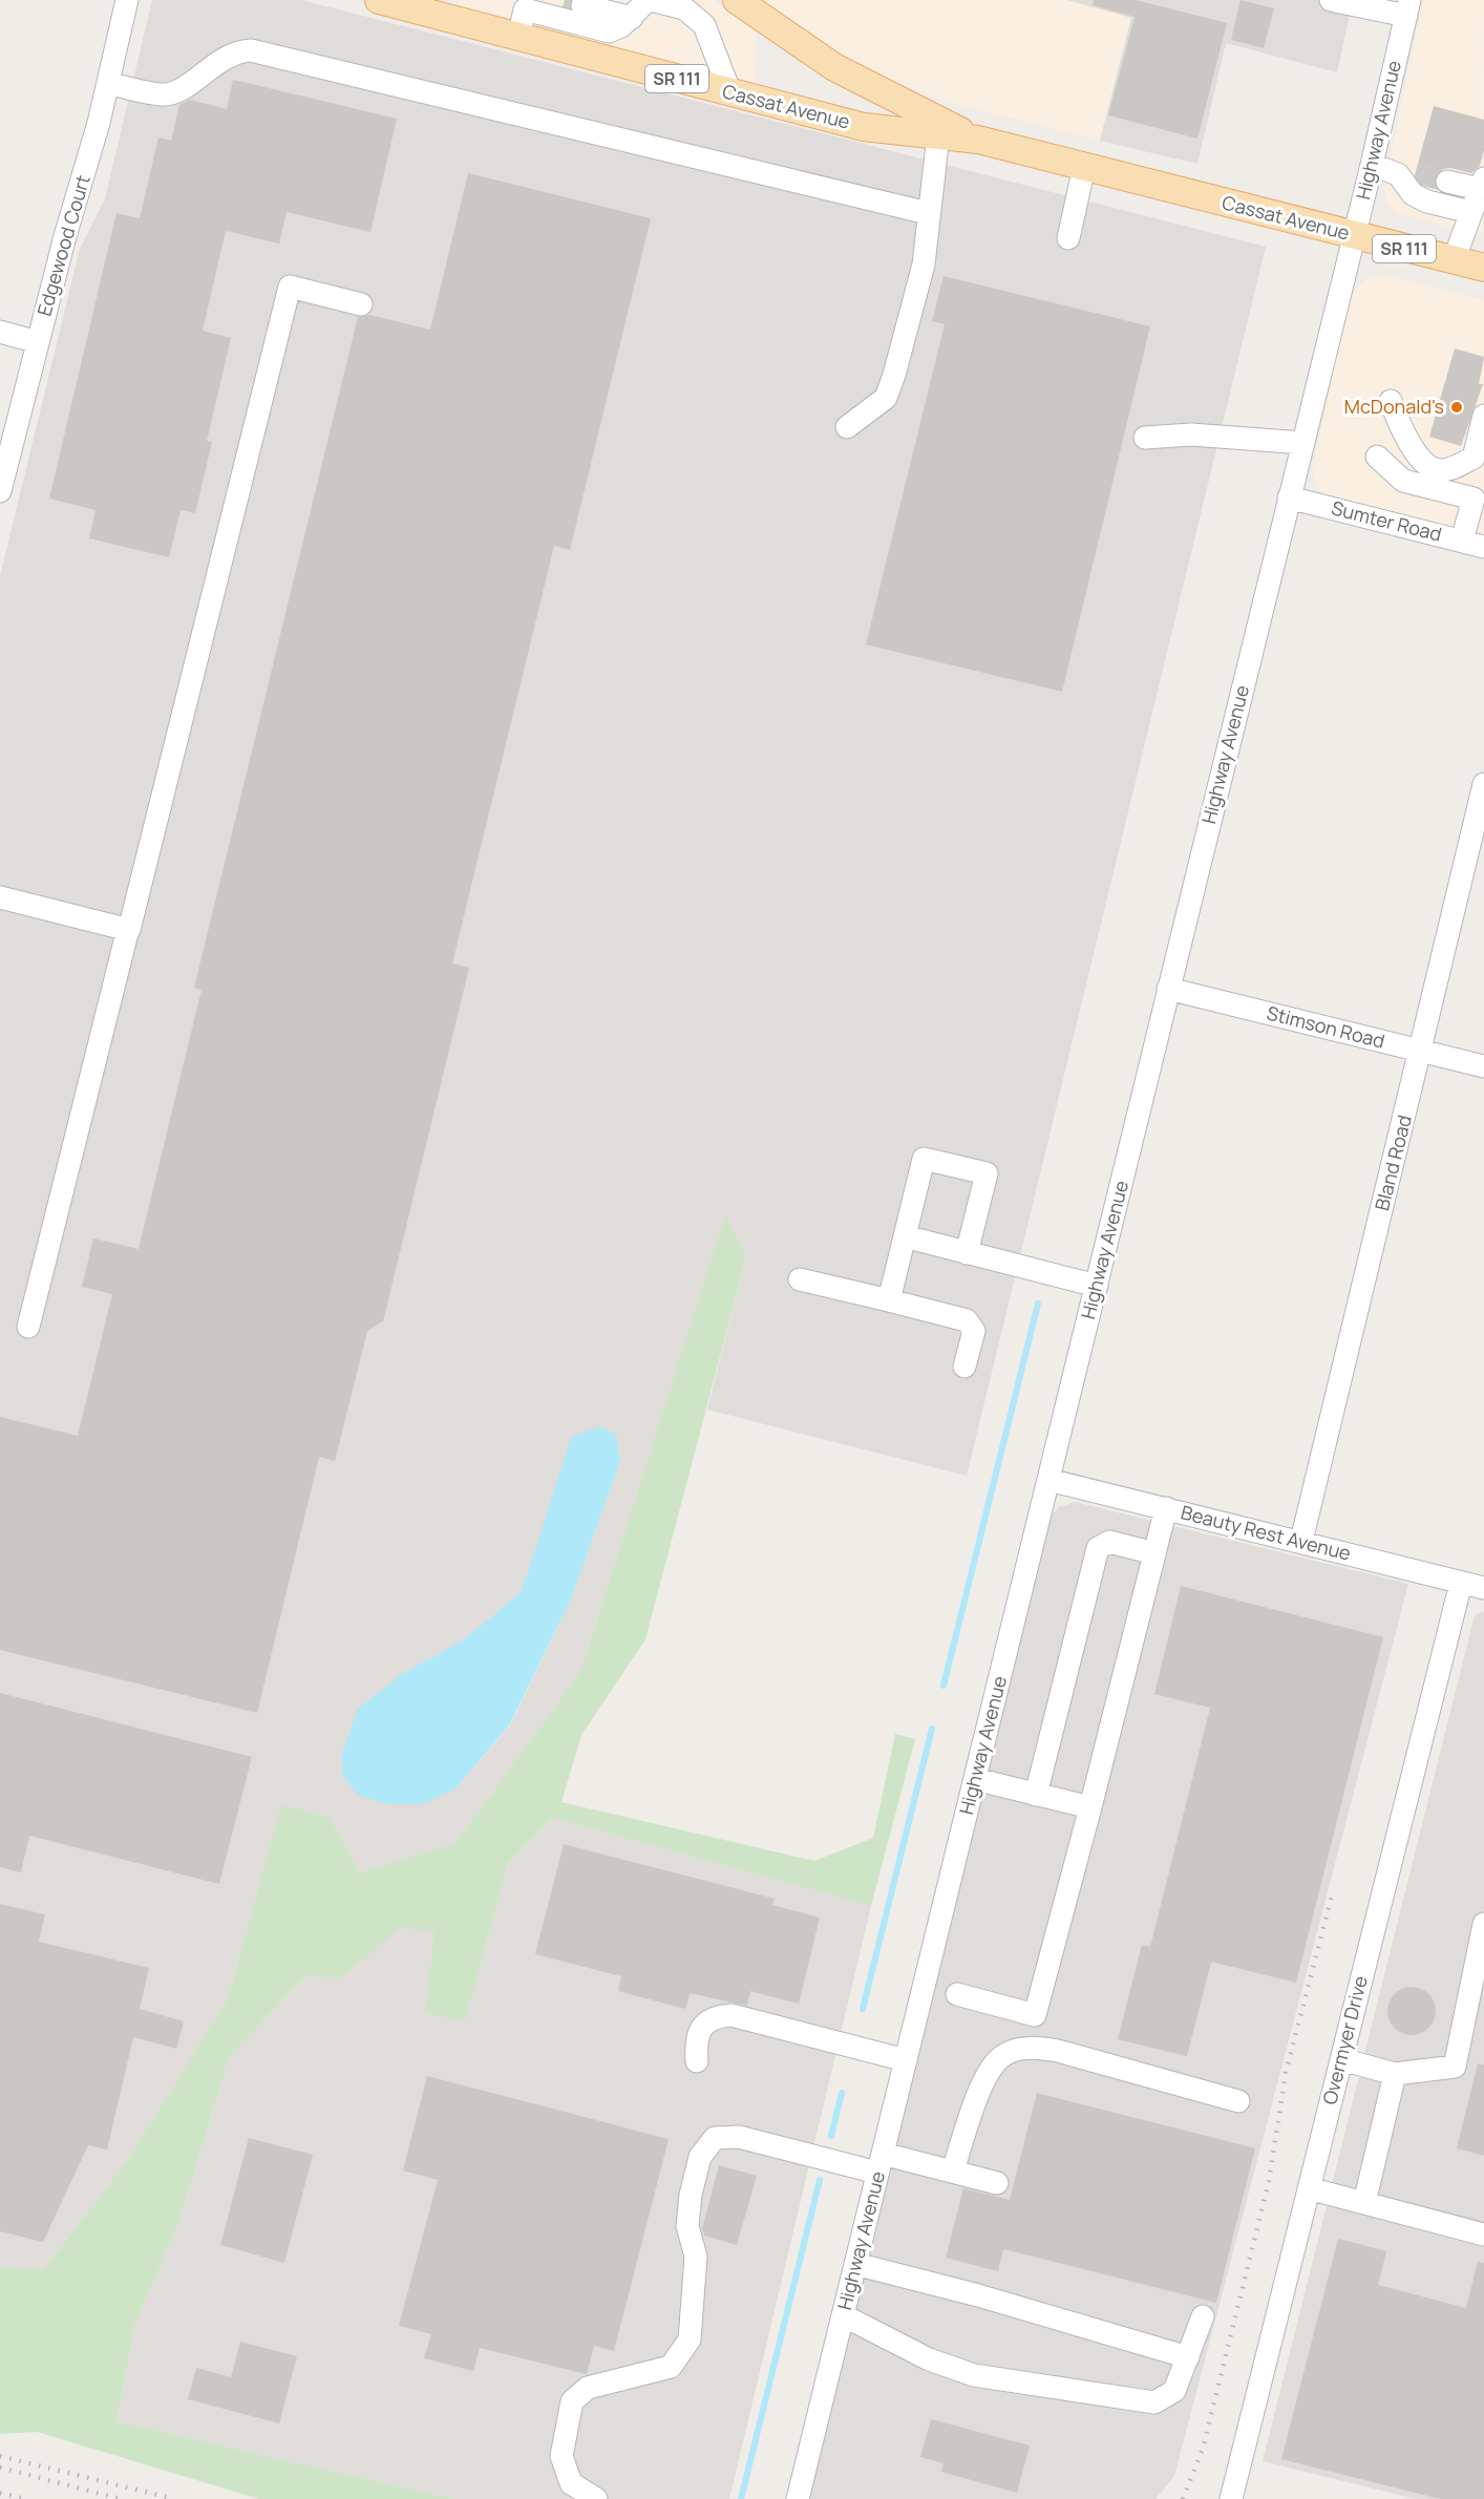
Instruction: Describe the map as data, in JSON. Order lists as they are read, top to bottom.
{
  "streets": {
    "main road": ["SR 111", "Cassat Avenue"],
    "street": [
      "Highway Avenue",
      "Edgewood Court",
      "Sumter Road",
      "Stimson Road",
      "Bland Road",
      "Beauty Rest Avenue",
      "Overmyer Drive"
    ]
  },
  "crossings": [
    ["Cassat Avenue", "Highway Avenue"],
    ["Highway Avenue", "Sumter Road"],
    ["Highway Avenue", "Stimson Road"],
    ["Highway Avenue", "Beauty Rest Avenue"],
    ["Stimson Road", "Bland Road"],
    ["Bland Road", "Beauty Rest Avenue"],
    ["Beauty Rest Avenue", "Overmyer Drive"]
  ],
  "places": ["McDonald's"]
}
